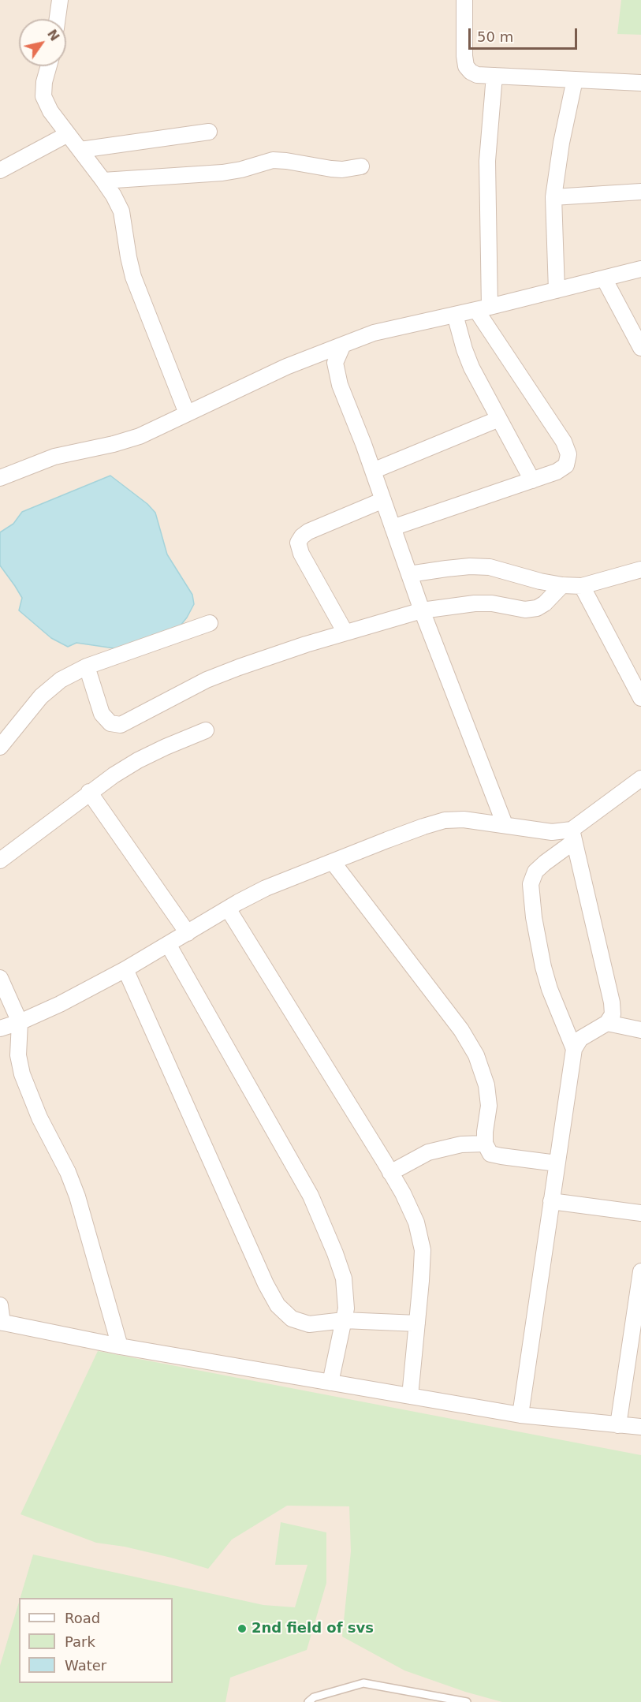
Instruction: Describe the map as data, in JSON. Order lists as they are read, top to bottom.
{
  "places": ["2nd field of svs"],
  "legend": ["Road", "Park", "Water"],
  "scale_bar": "50 m",
  "north": "top right"
}
